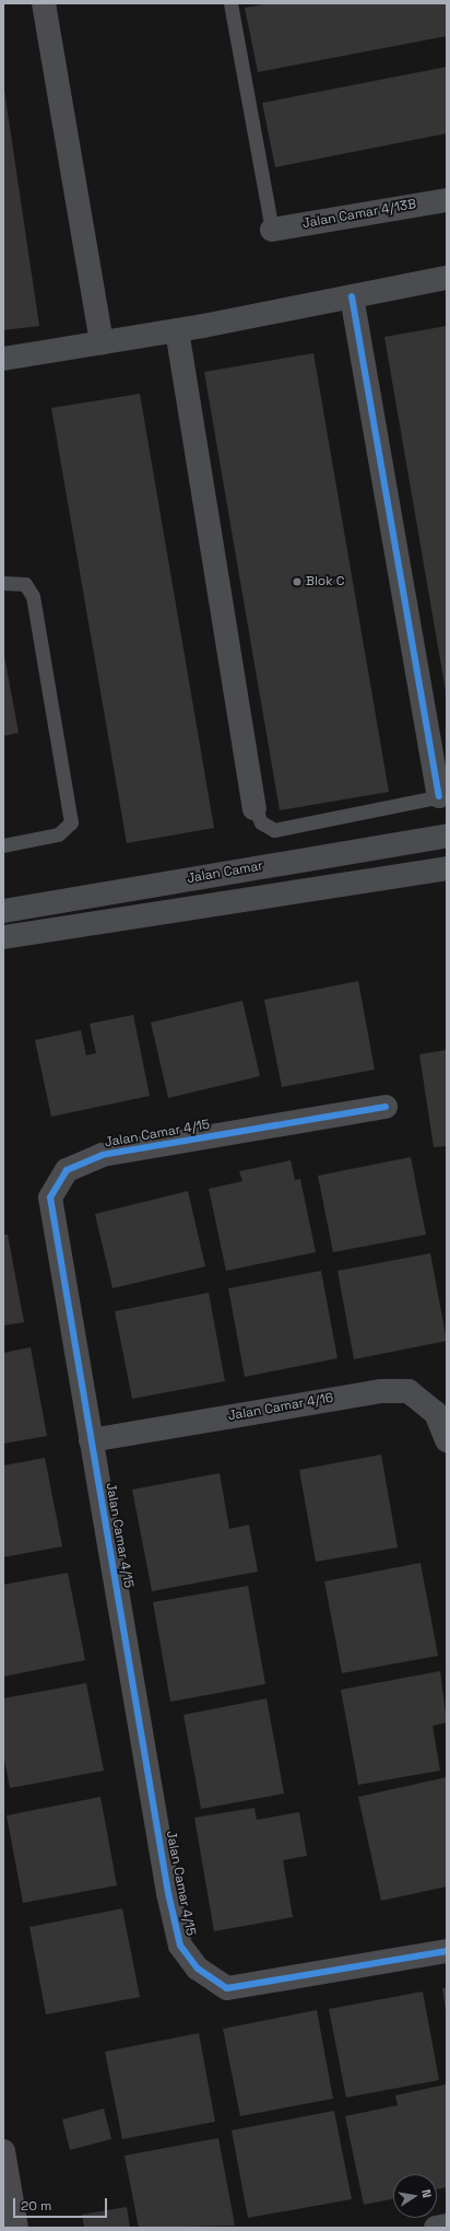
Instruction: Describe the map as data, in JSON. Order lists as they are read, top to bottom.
{
  "streets": {
    "street": [
      "Jalan Camar 4/13B",
      "Jalan Camar",
      "Jalan Camar 4/15",
      "Jalan Camar 4/16"
    ]
  },
  "crossings": [
    ["Jalan Camar 4/15", "Jalan Camar 4/16"]
  ],
  "places": ["Blok C"],
  "scale_bar": "20 m",
  "north": "right"
}
